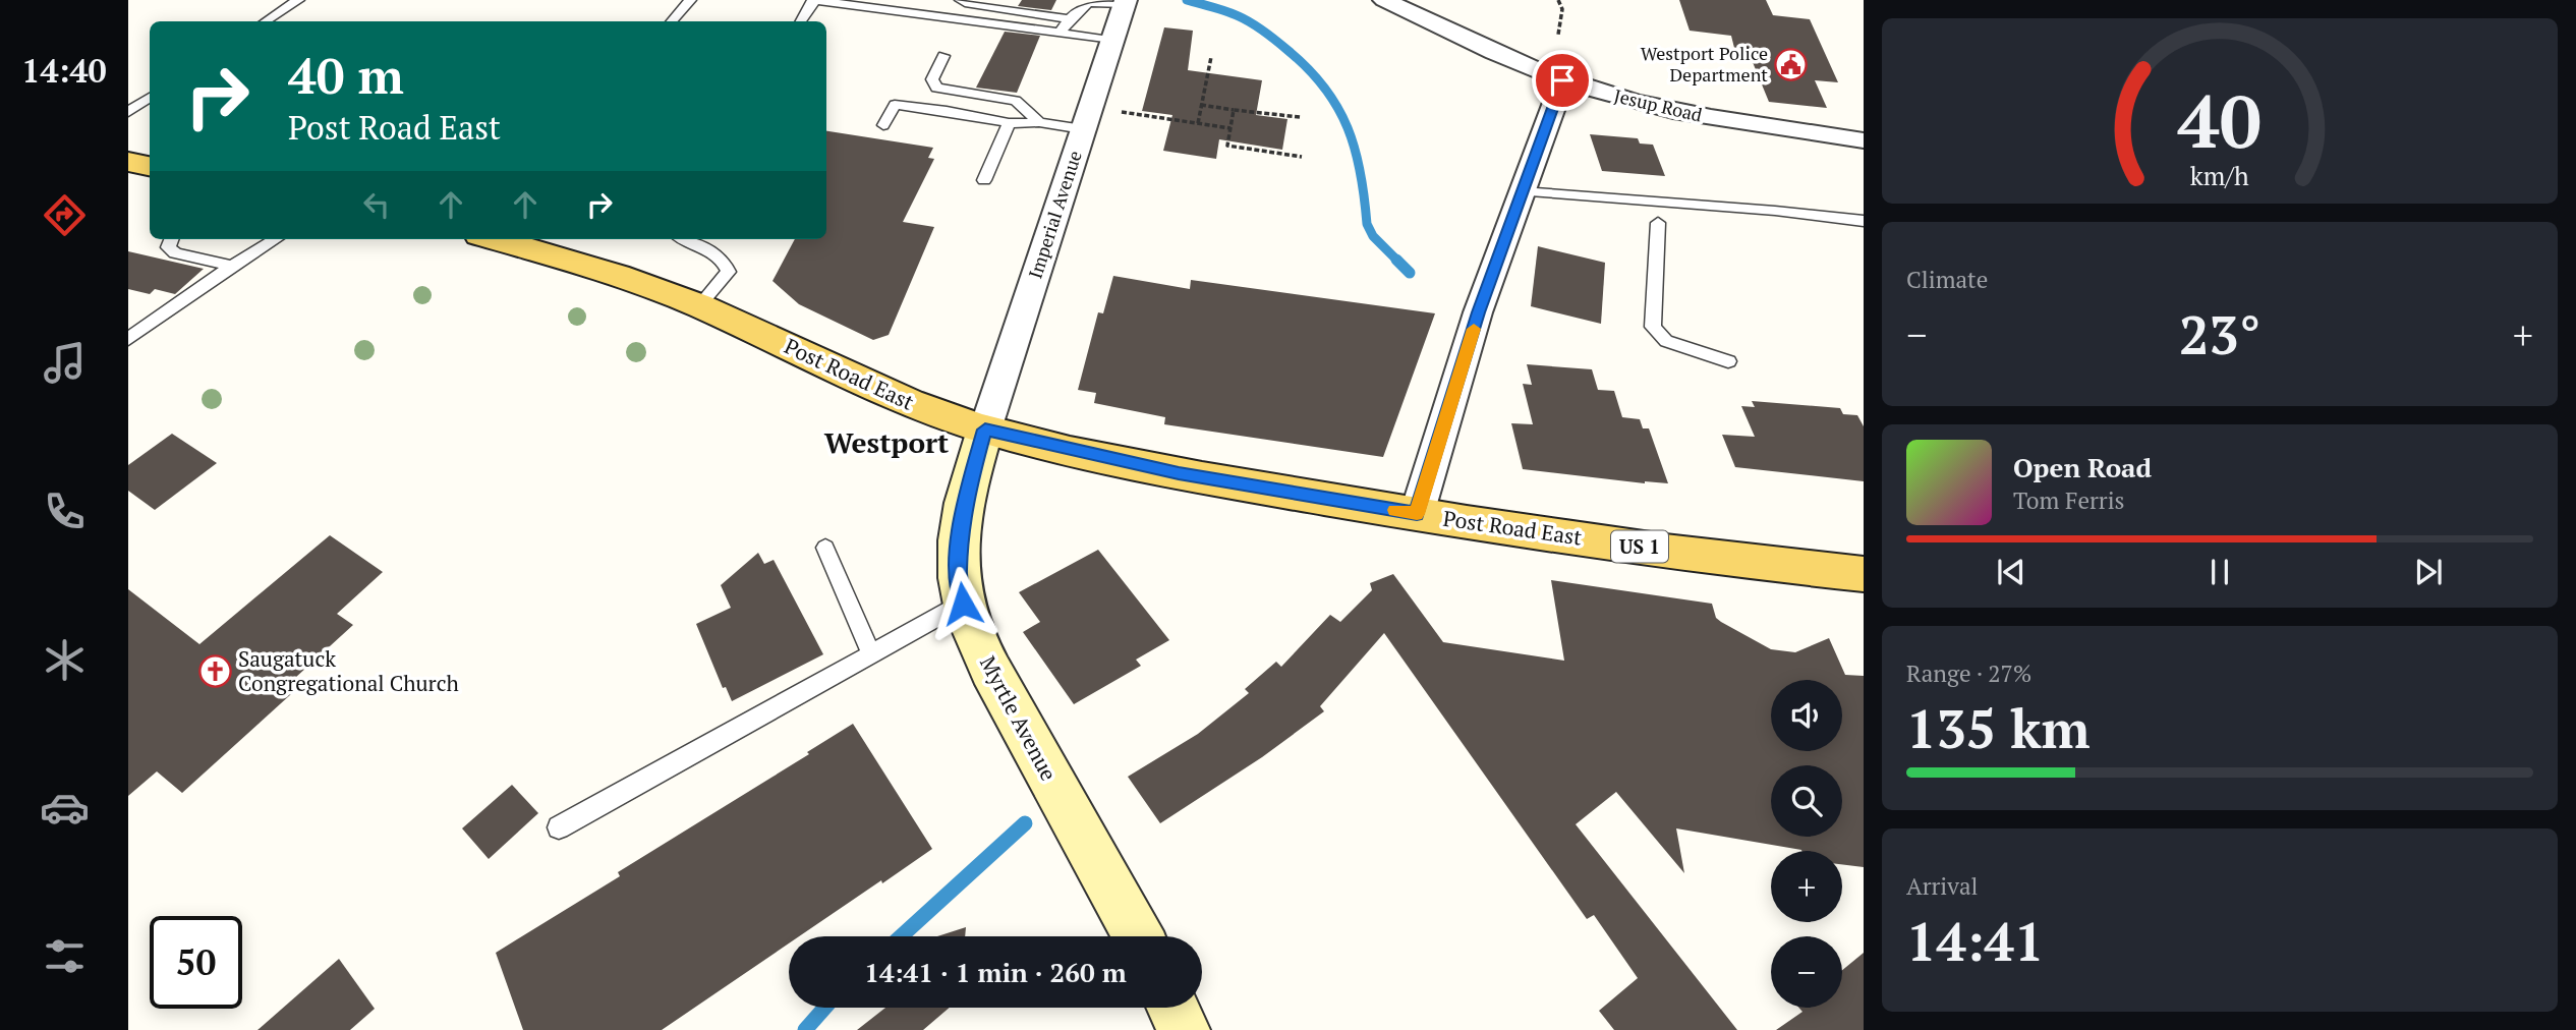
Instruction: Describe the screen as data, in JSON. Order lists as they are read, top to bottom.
{
  "streets": {
    "main road": ["Post Road East", "US 1", "Myrtle Avenue"],
    "street": ["Jesup Road", "Imperial Avenue"]
  },
  "crossings": [
    ["Imperial Avenue", "Post Road East"],
    ["Imperial Avenue", "Myrtle Avenue"],
    ["Post Road East", "Myrtle Avenue"]
  ],
  "districts": ["Westport"],
  "places": {
    "public building": ["Westport Police Department"],
    "church": ["Saugatuck Congregational Church"]
  },
  "page": {
    "tabs": "14:40",
    "turn": ["40 m", "Post Road East"],
    "tile": [
      "Climate",
      ["Range · 27%", "135 km"],
      ["Arrival", "14:41"]
    ],
    "heat": ["−", "23°", "+"],
    "song": ["Open Road", "Tom Ferris"],
    "map_buttons": ["+", "−"],
    "limit": "50",
    "trip": "14:41 · 1 min · 260 m",
    "gauge": ["40", "km/h"]
  }
}
